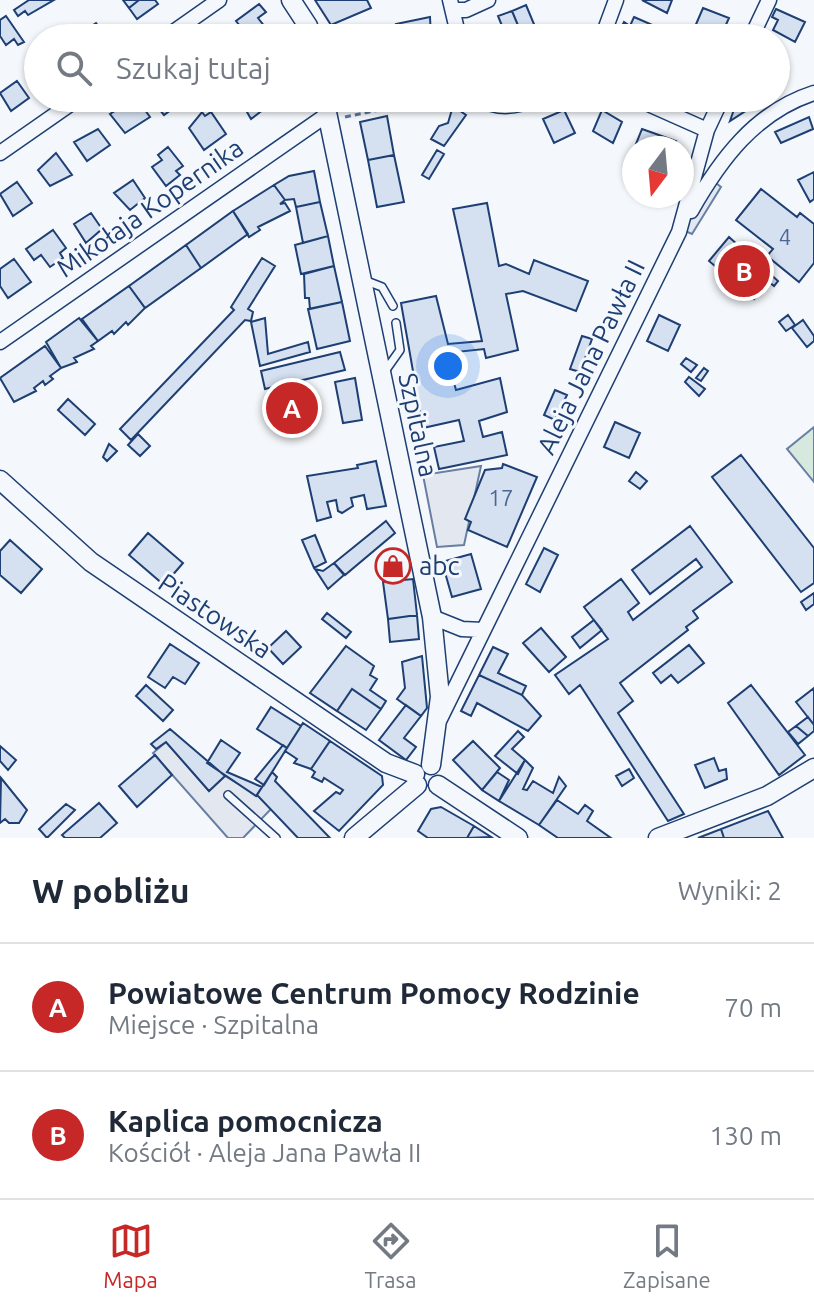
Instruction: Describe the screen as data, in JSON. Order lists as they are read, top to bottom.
{
  "streets": {
    "street": [
      "Mikołaja Kopernika",
      "Aleja Jana Pawła II",
      "Szpitalna",
      "Piastowska"
    ]
  },
  "crossings": [
    ["Aleja Jana Pawła II", "Szpitalna"],
    ["Szpitalna", "Piastowska"]
  ],
  "places": {
    "shop": ["abc"]
  },
  "house_numbers": ["4", "17"],
  "north": "bottom",
  "page": {
    "search": "Szukaj tutaj",
    "pins": ["B", "A"],
    "heading": ["W pobliżu", "Wyniki: 2"],
    "list": [
      {
        "mark": "A",
        "name": "Powiatowe Centrum Pomocy Rodzinie",
        "note": "Miejsce · Szpitalna",
        "value": "70 m"
      },
      {
        "mark": "B",
        "name": "Kaplica pomocnicza",
        "note": "Kościół · Aleja Jana Pawła II",
        "value": "130 m"
      }
    ],
    "nav": ["Mapa", "Trasa", "Zapisane"]
  }
}
